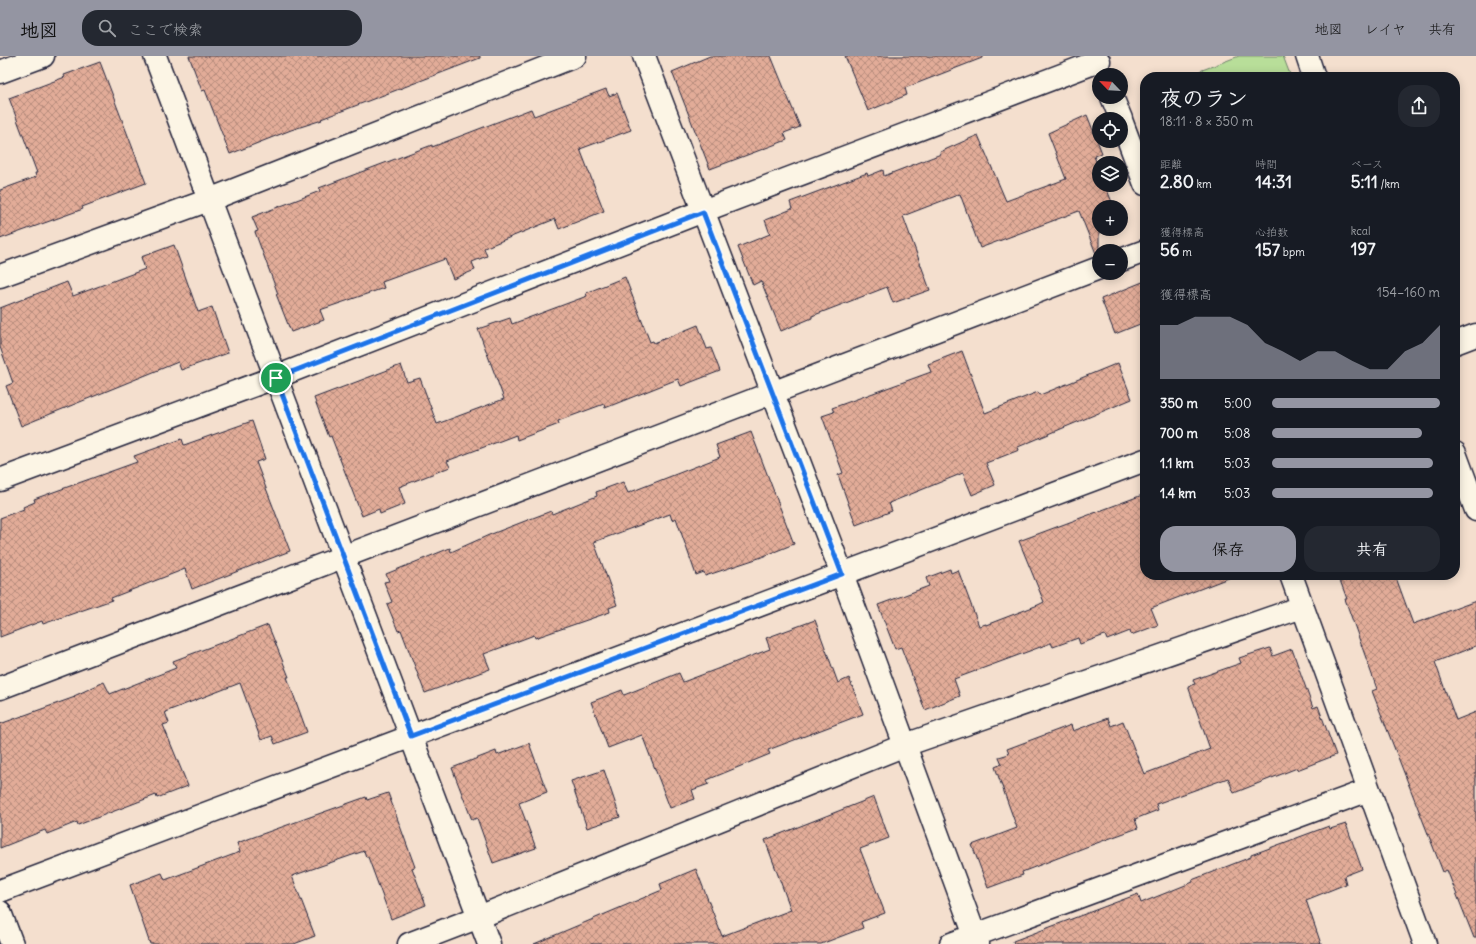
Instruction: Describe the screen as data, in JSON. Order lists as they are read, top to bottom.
{
  "north": "top left",
  "page": {
    "header": "地図",
    "search": "ここで検索",
    "nav": ["地図", "レイヤ", "共有"],
    "map_buttons": ["+", "−"],
    "heading": ["夜のラン", "18:11 · 8 × 350 m"],
    "stats": [
      ["距離", "2.80 km"],
      ["時間", "14:31"],
      ["ペース", "5:11 /km"],
      ["獲得標高", "56 m"],
      ["心拍数", "157 bpm"],
      ["kcal", "197"]
    ],
    "chart": ["獲得標高", "154–160 m"],
    "list": [
      {
        "name": "350 m",
        "note": "5:00"
      },
      {
        "name": "700 m",
        "note": "5:08"
      },
      {
        "name": "1.1 km",
        "note": "5:03"
      },
      {
        "name": "1.4 km",
        "note": "5:03"
      }
    ],
    "buttons": ["保存", "共有"]
  }
}
